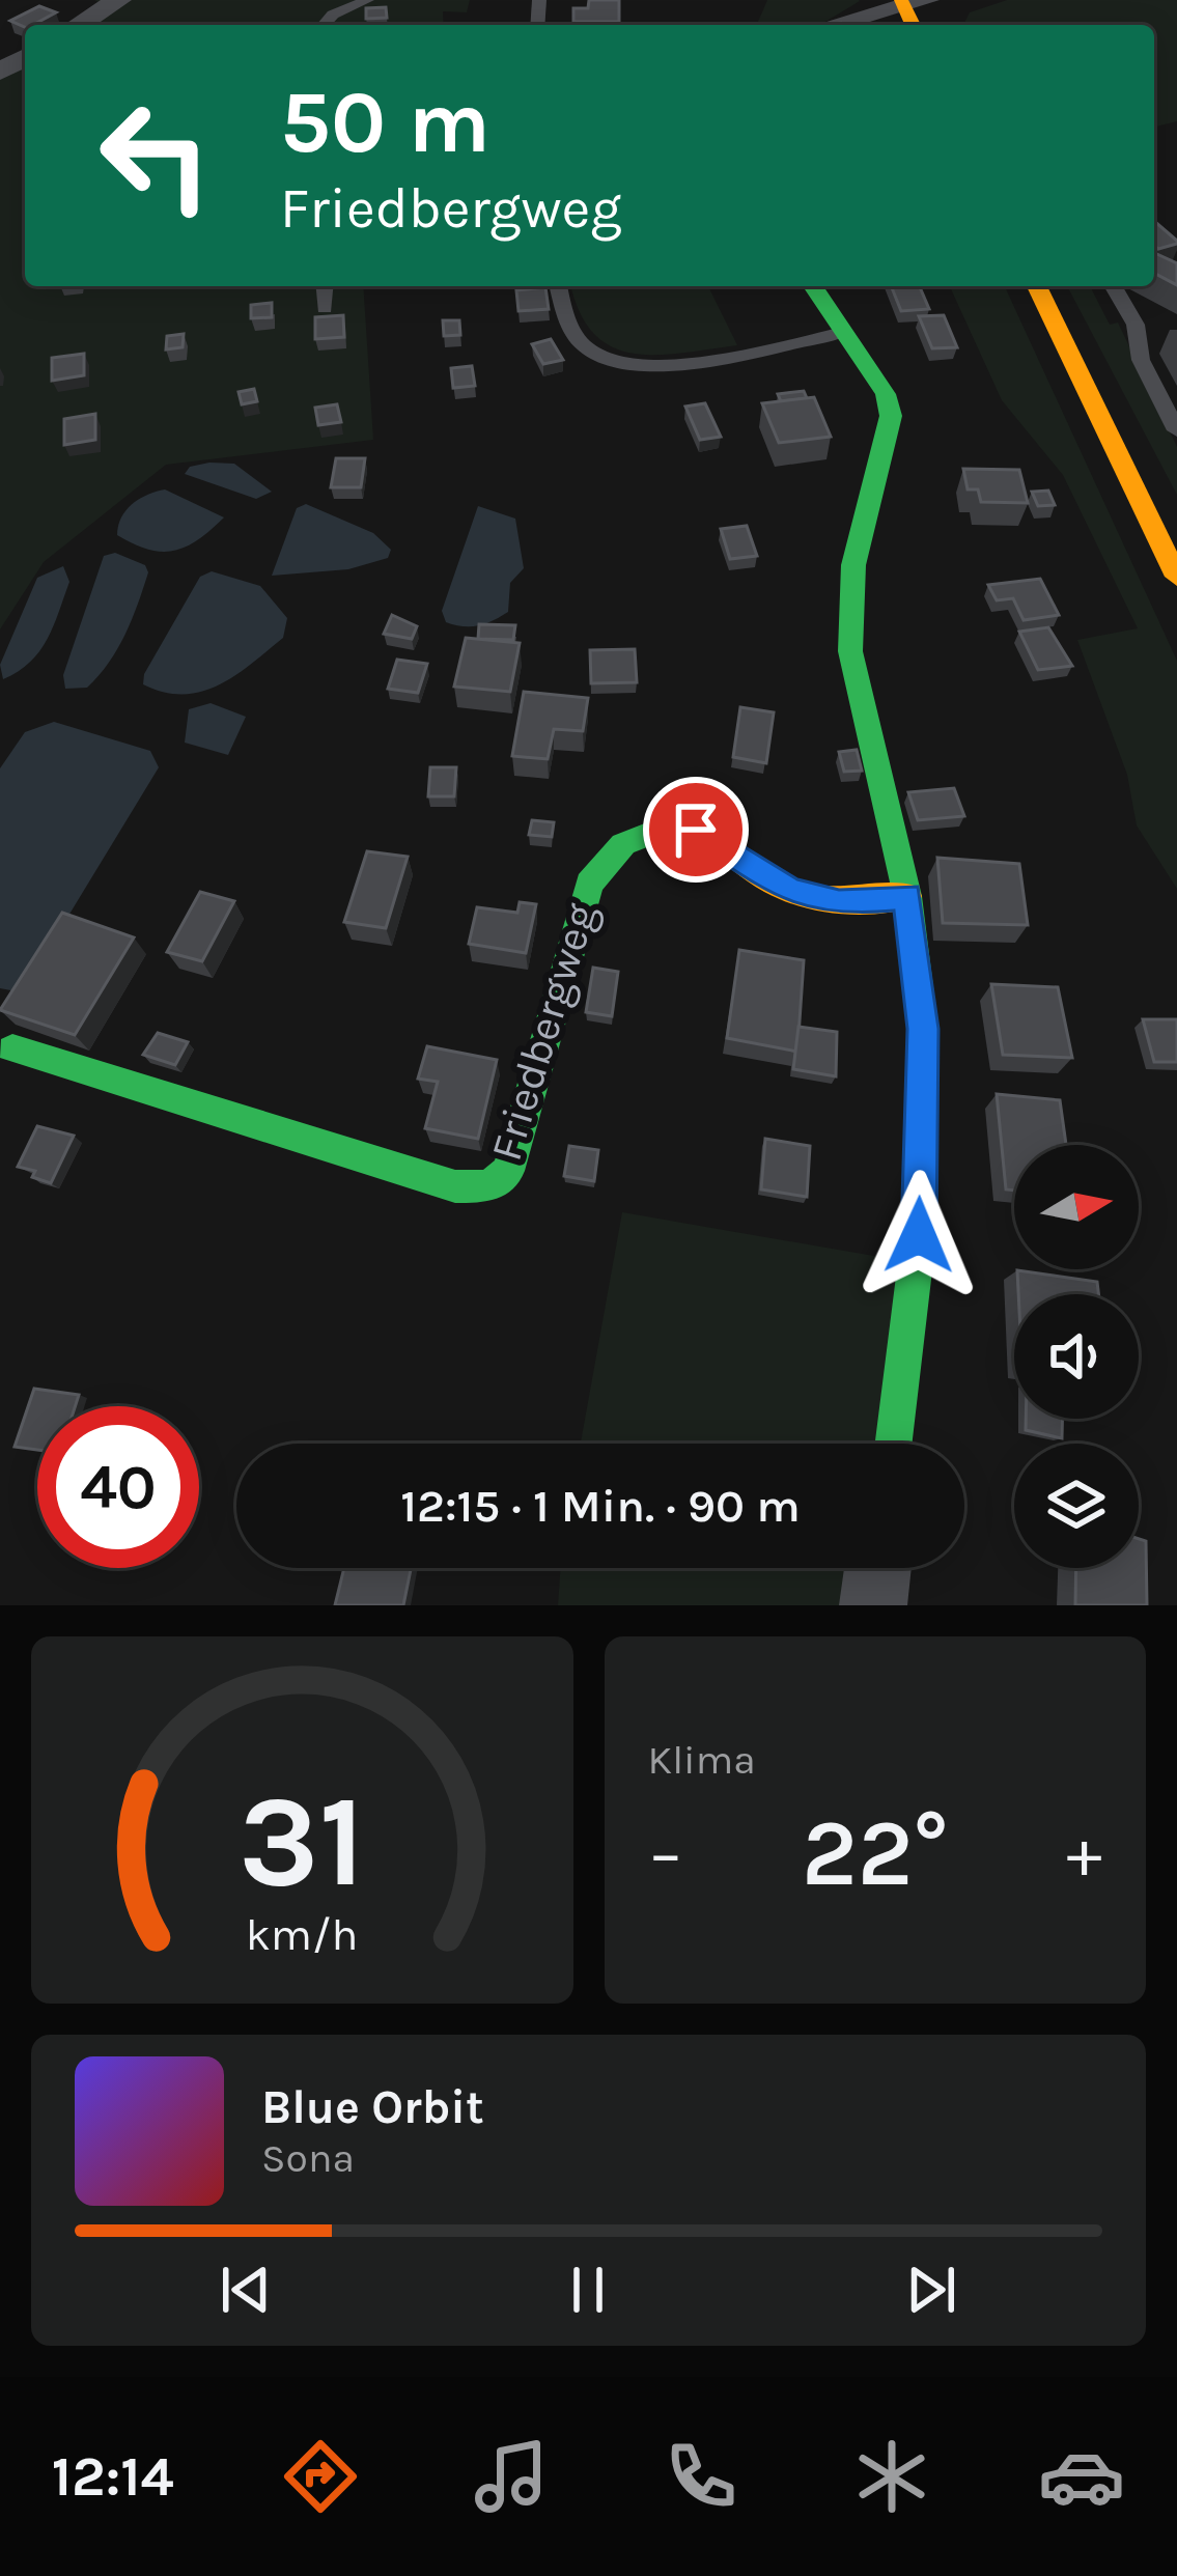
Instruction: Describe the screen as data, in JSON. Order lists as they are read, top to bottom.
{
  "streets": {
    "street": ["Friedbergweg"]
  },
  "north": "right",
  "page": {
    "turn": ["50 m", "Friedbergweg"],
    "limit": "40",
    "trip": "12:15 · 1 Min. · 90 m",
    "tile": "Klima",
    "heat": ["−", "22°", "+"],
    "song": ["Blue Orbit", "Sona"],
    "tabs": "12:14",
    "gauge": ["31", "km/h"]
  }
}
